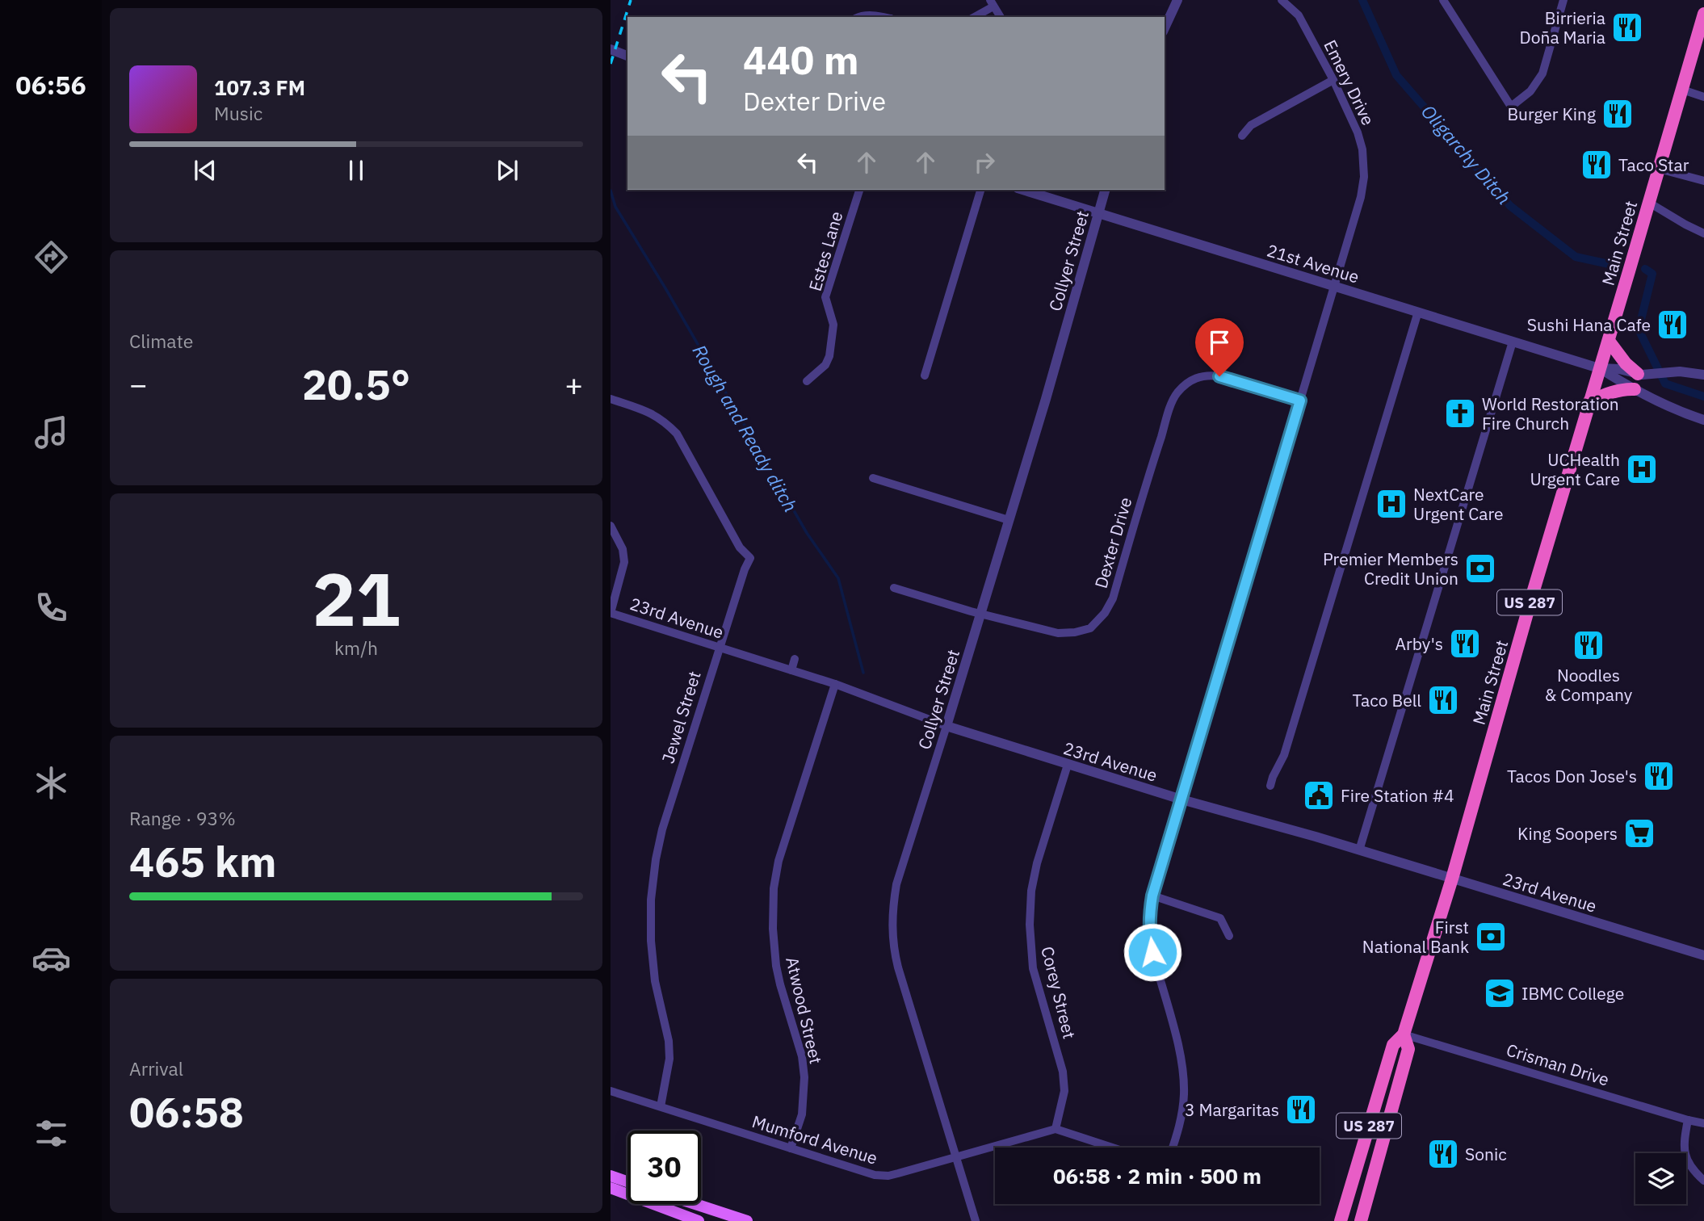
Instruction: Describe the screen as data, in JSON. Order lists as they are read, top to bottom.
{
  "streets": {
    "highway": ["Main Street", "US 287"],
    "street": [
      "Emery Drive",
      "Estes Lane",
      "Collyer Street",
      "21st Avenue",
      "Dexter Drive",
      "23rd Avenue",
      "Jewel Street",
      "Corey Street",
      "Atwood Street",
      "Crisman Drive",
      "Mumford Avenue"
    ]
  },
  "crossings": [
    ["Emery Drive", "21st Avenue"],
    ["Emery Drive", "Dexter Drive"],
    ["Emery Drive", "23rd Avenue"],
    ["Main Street", "21st Avenue"],
    ["Main Street", "23rd Avenue"],
    ["Main Street", "Crisman Drive"],
    ["Collyer Street", "21st Avenue"],
    ["Collyer Street", "Dexter Drive"],
    ["Collyer Street", "23rd Avenue"],
    ["Collyer Street", "Mumford Avenue"],
    ["23rd Avenue", "Jewel Street"],
    ["23rd Avenue", "Corey Street"],
    ["23rd Avenue", "Atwood Street"],
    ["Jewel Street", "Mumford Avenue"],
    ["Corey Street", "Mumford Avenue"],
    ["Atwood Street", "Mumford Avenue"]
  ],
  "water": ["Oligarchy Ditch", "Rough and Ready ditch"],
  "places": {
    "restaurant": [
      "Birrieria Doña Maria",
      "Burger King",
      "Taco Star",
      "Sushi Hana Cafe",
      "Arby's",
      "Noodles & Company",
      "Taco Bell",
      "Tacos Don Jose's",
      "3 Margaritas",
      "Sonic"
    ],
    "church": ["World Restoration Fire Church"],
    "hospital": ["UCHealth Urgent Care", "NextCare Urgent Care"],
    "bank": ["Premier Members Credit Union", "First National Bank"],
    "public building": ["Fire Station #4"],
    "supermarket": ["King Soopers"],
    "school or university": ["IBMC College"]
  },
  "page": {
    "tabs": "06:56",
    "turn": ["440 m", "Dexter Drive"],
    "song": ["107.3 FM", "Music"],
    "tile": [
      "Climate",
      ["21", "km/h"],
      ["Range · 93%", "465 km"],
      ["Arrival", "06:58"]
    ],
    "heat": ["−", "20.5°", "+"],
    "limit": "30",
    "trip": "06:58 · 2 min · 500 m"
  }
}
